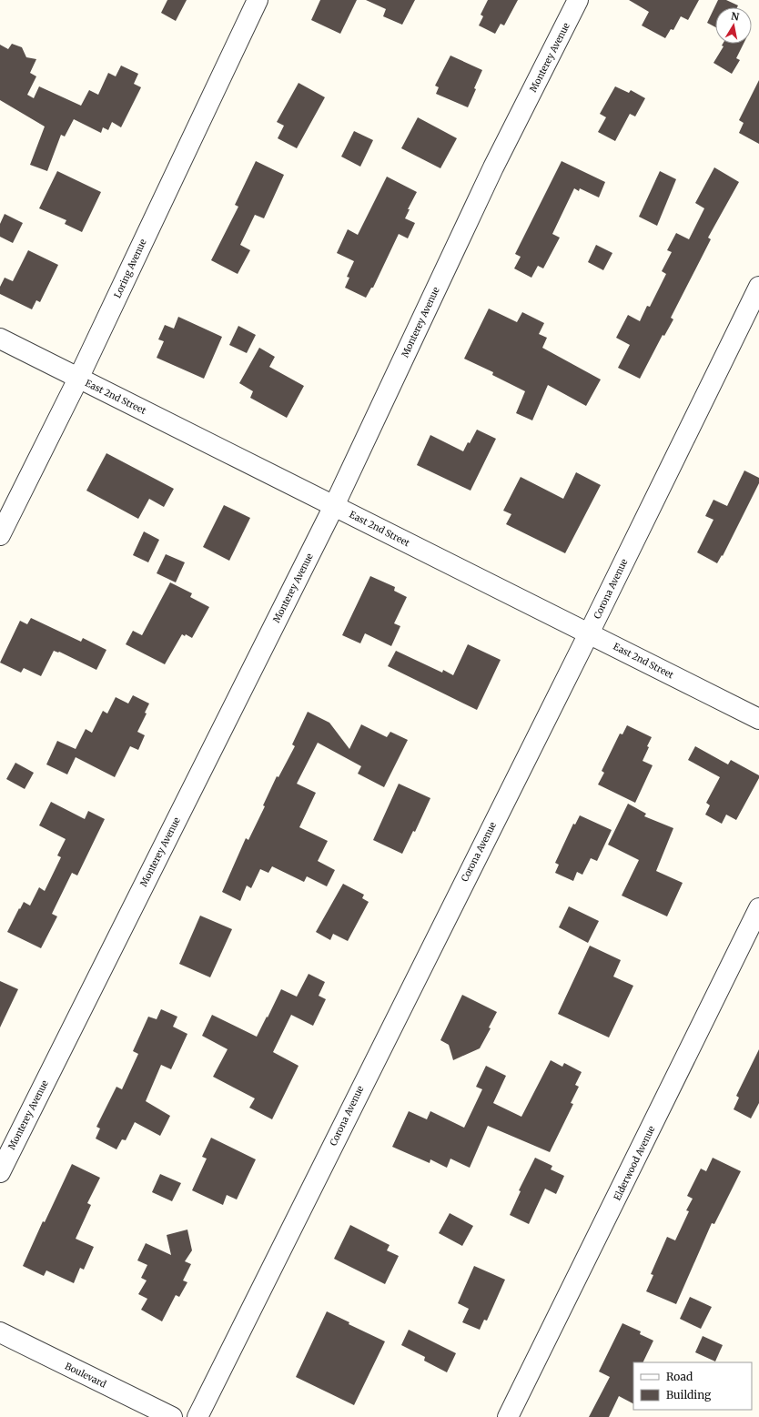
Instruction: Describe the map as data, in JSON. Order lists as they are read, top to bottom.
{
  "streets": {
    "street": [
      "Monterey Avenue",
      "Loring Avenue",
      "East 2nd Street",
      "Corona Avenue",
      "Elderwood Avenue",
      "Boulevard"
    ]
  },
  "crossings": [
    ["Monterey Avenue", "East 2nd Street"],
    ["Loring Avenue", "East 2nd Street"],
    ["East 2nd Street", "Corona Avenue"]
  ],
  "legend": ["Road", "Building"],
  "north": "top"
}
